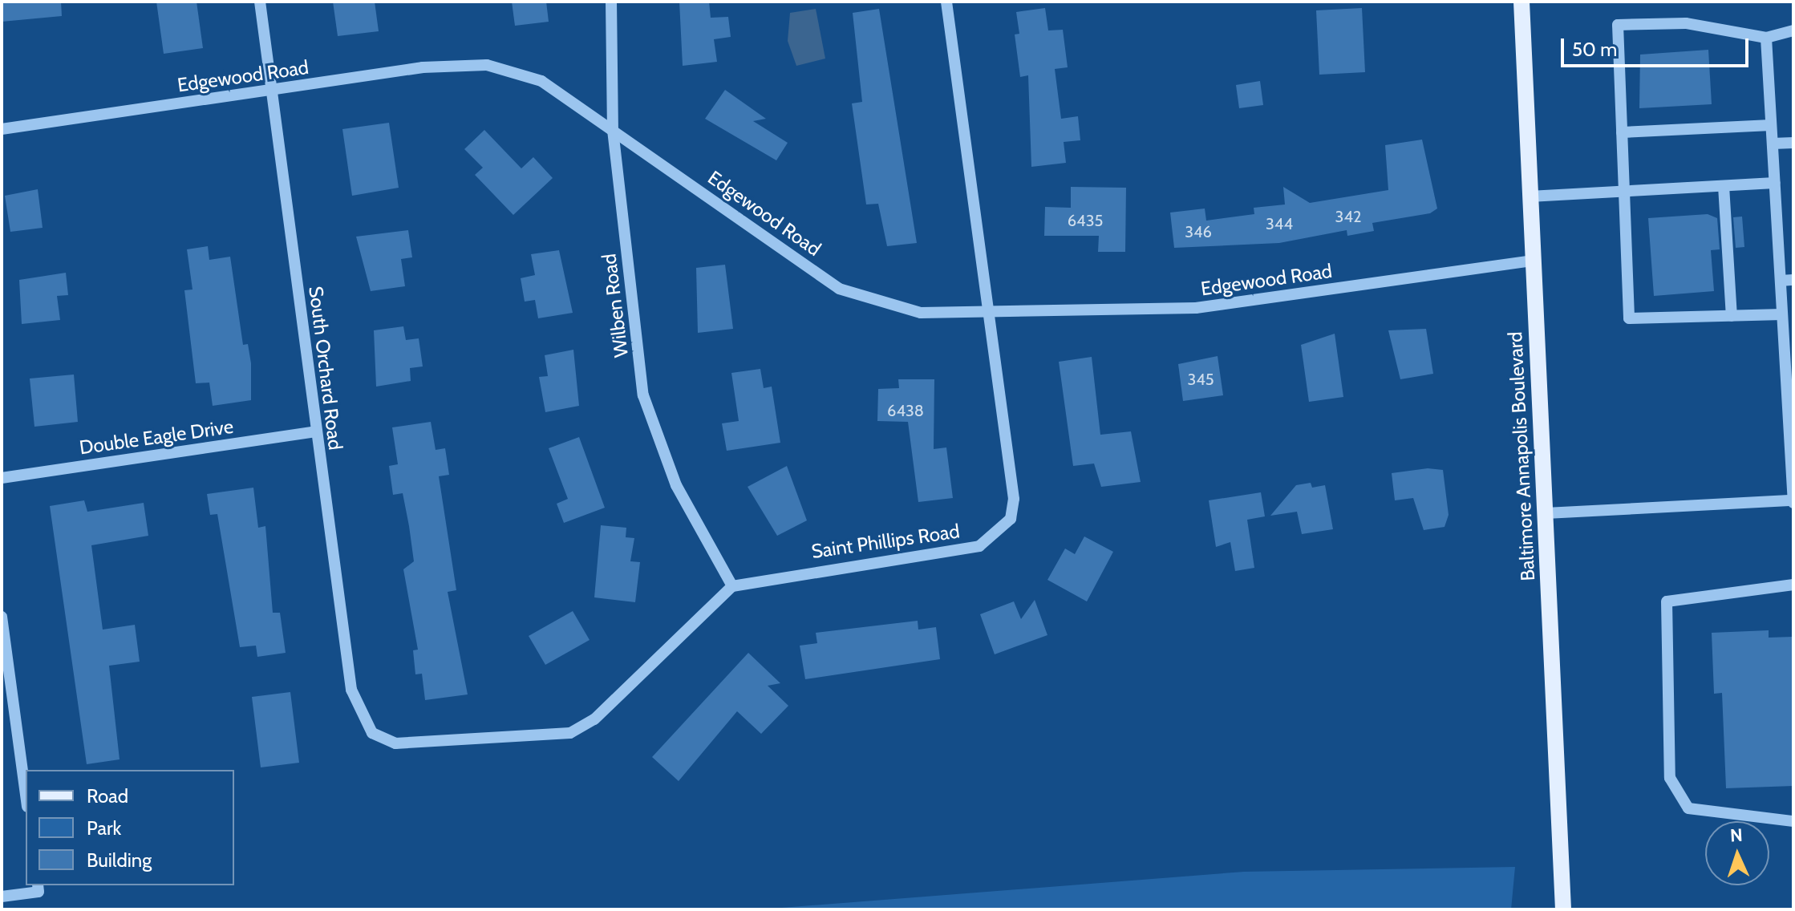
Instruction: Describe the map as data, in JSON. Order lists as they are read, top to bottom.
{
  "streets": {
    "main road": ["Baltimore Annapolis Boulevard"],
    "street": [
      "Edgewood Road",
      "Wilben Road",
      "South Orchard Road",
      "Double Eagle Drive",
      "Saint Phillips Road"
    ]
  },
  "crossings": [
    ["Edgewood Road", "Wilben Road"],
    ["Edgewood Road", "South Orchard Road"],
    ["Edgewood Road", "Baltimore Annapolis Boulevard"],
    ["Edgewood Road", "Saint Phillips Road"],
    ["Wilben Road", "South Orchard Road"],
    ["Wilben Road", "Saint Phillips Road"],
    ["South Orchard Road", "Double Eagle Drive"],
    ["South Orchard Road", "Saint Phillips Road"]
  ],
  "house_numbers": [
    "342",
    "6435",
    "344",
    "346",
    "345",
    "6438"
  ],
  "legend": ["Road", "Park", "Building"],
  "scale_bar": "50 m",
  "north": "top"
}
